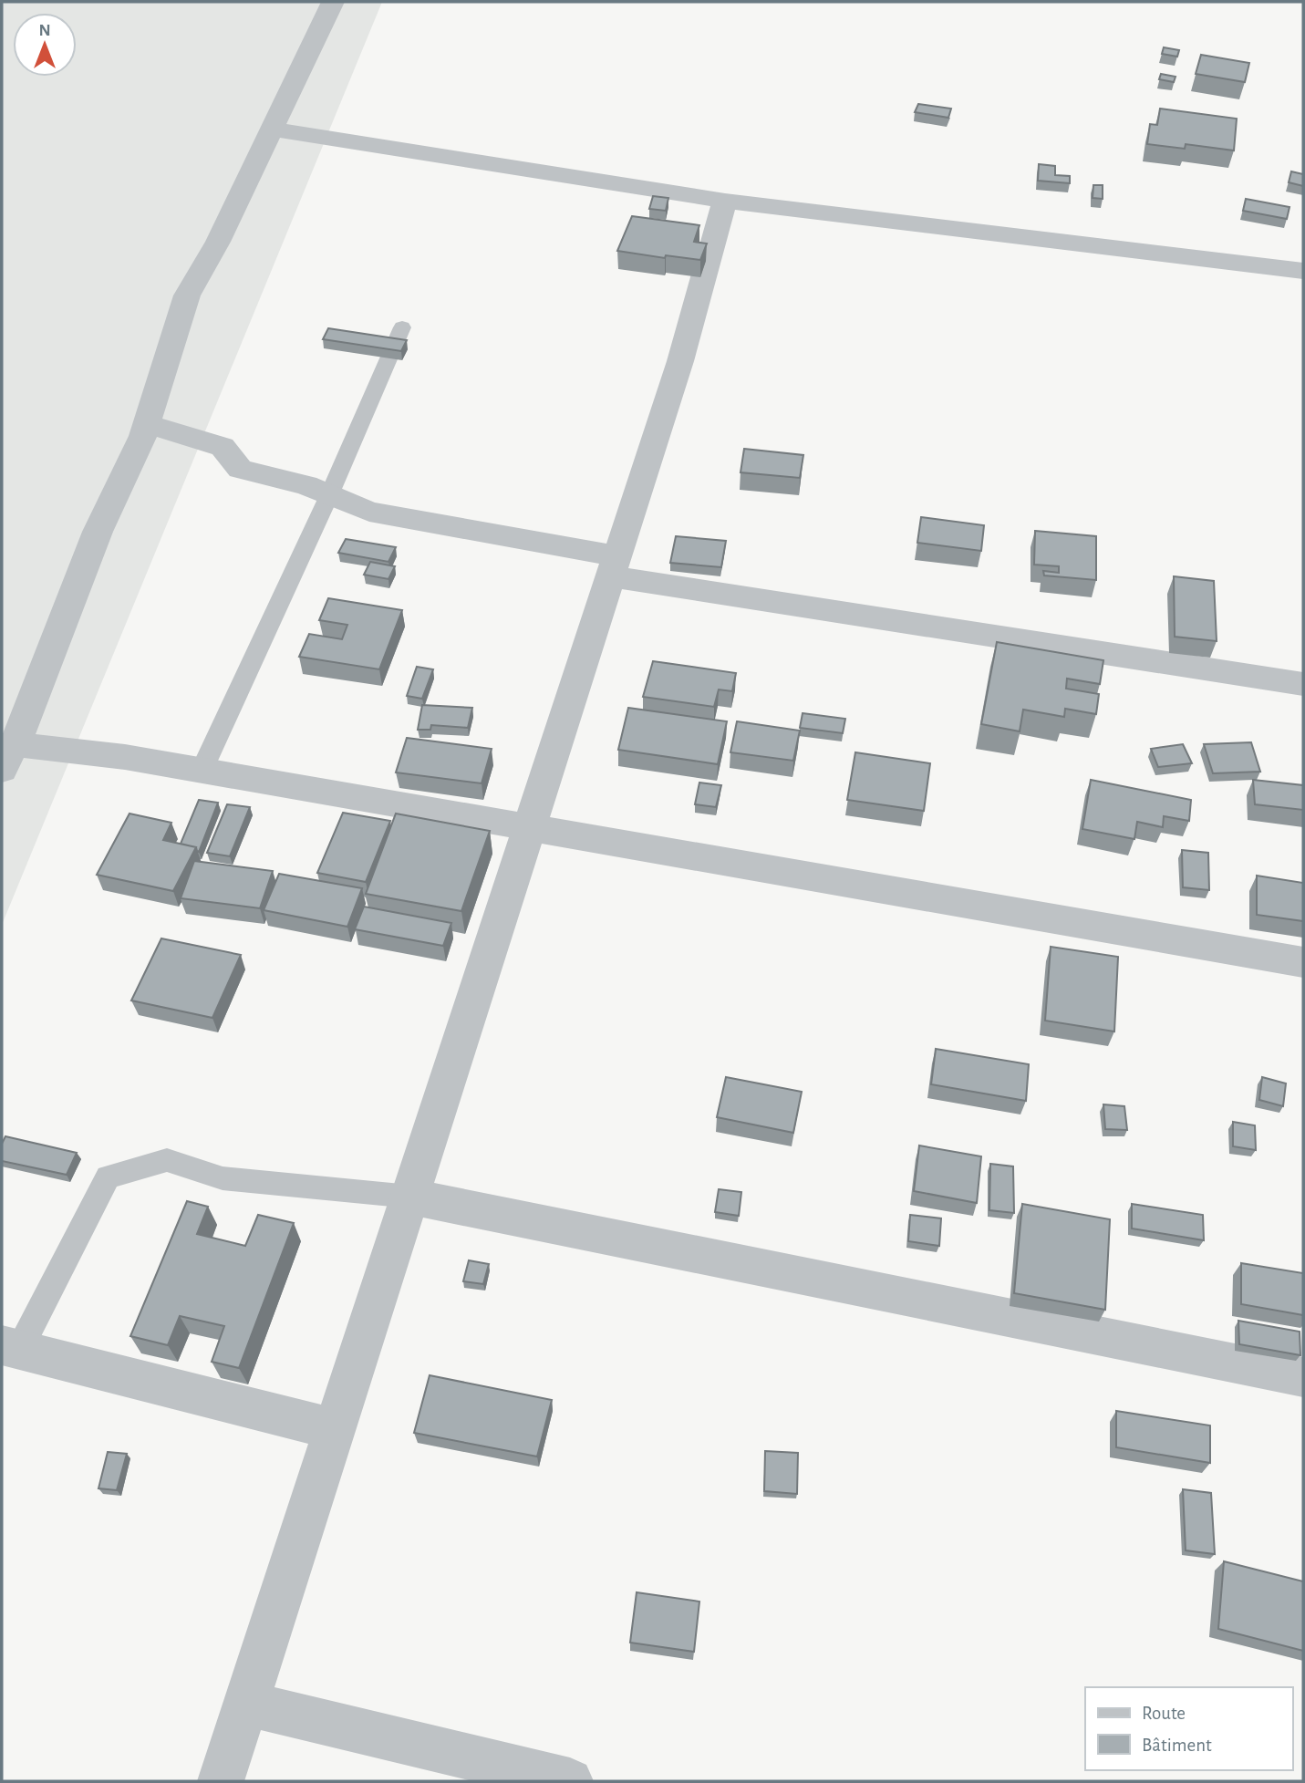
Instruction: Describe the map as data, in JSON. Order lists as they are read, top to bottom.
{
  "legend": ["Route", "Bâtiment"],
  "north": "top"
}
